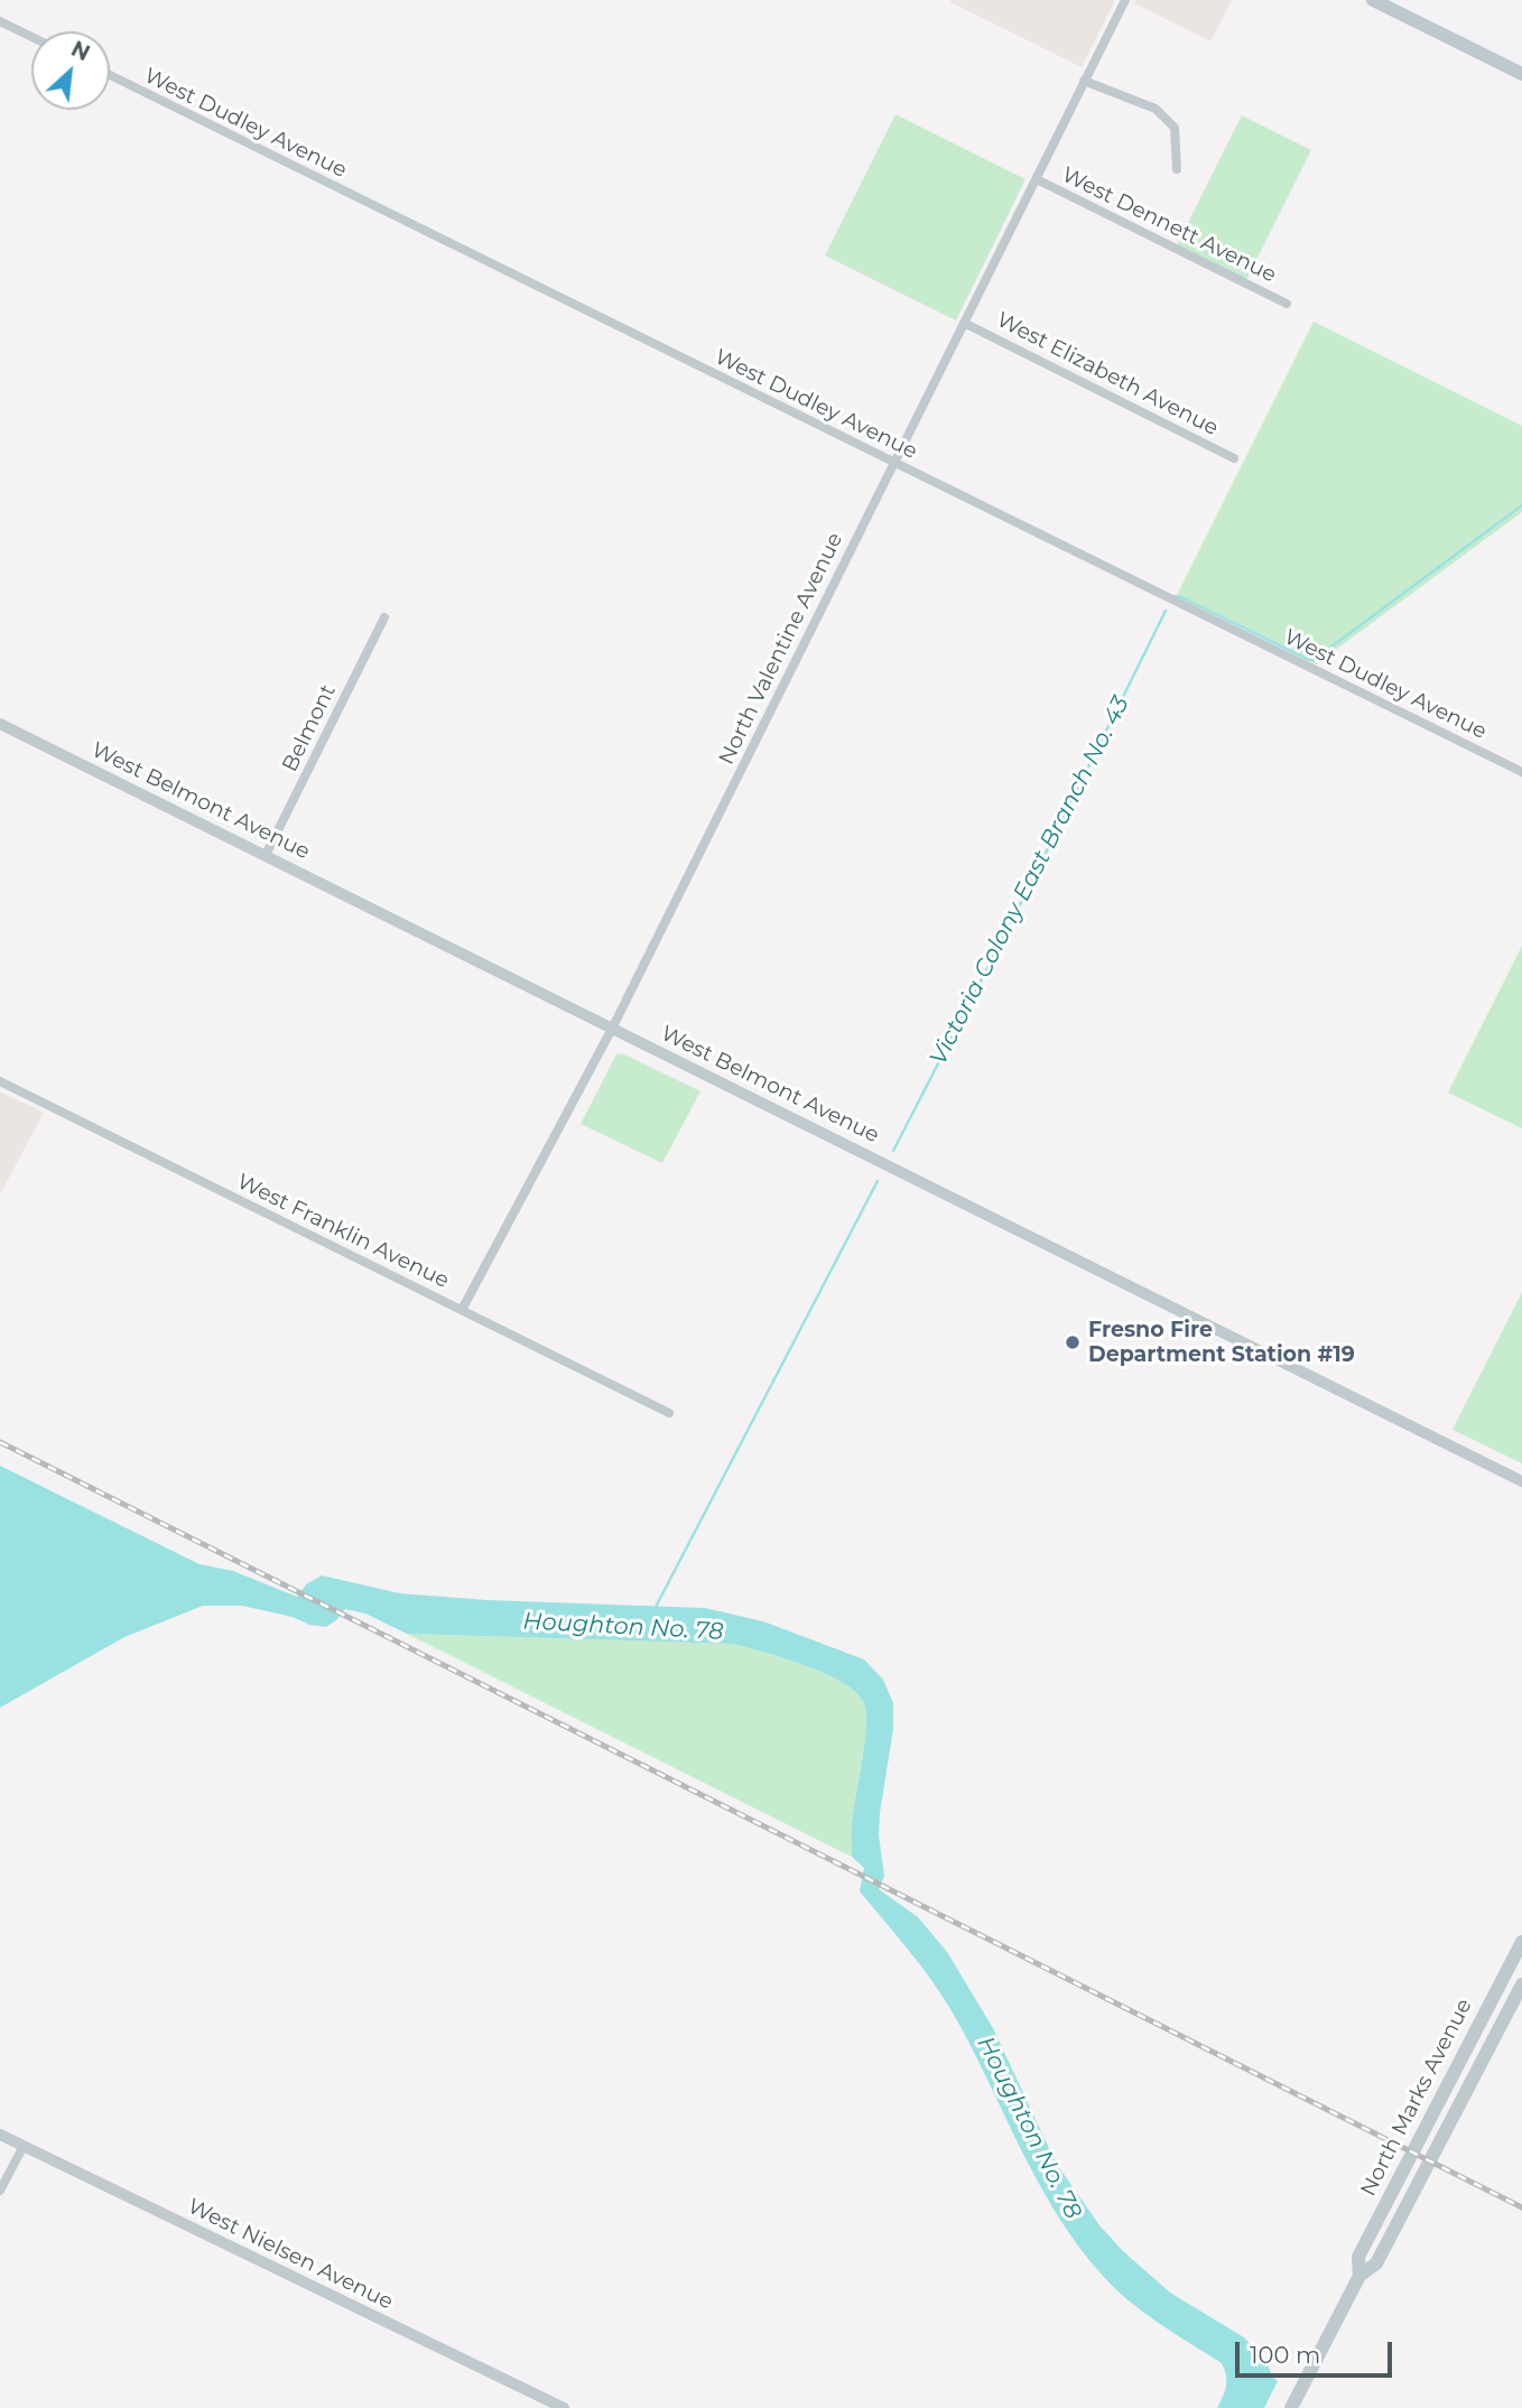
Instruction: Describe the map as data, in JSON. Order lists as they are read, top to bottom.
{
  "streets": {
    "main road": ["North Marks Avenue"],
    "street": [
      "West Dudley Avenue",
      "West Dennett Avenue",
      "West Elizabeth Avenue",
      "North Valentine Avenue",
      "Belmont",
      "West Belmont Avenue",
      "West Franklin Avenue",
      "West Nielsen Avenue"
    ]
  },
  "crossings": [
    ["West Dudley Avenue", "North Valentine Avenue"],
    ["West Dennett Avenue", "North Valentine Avenue"],
    ["West Elizabeth Avenue", "North Valentine Avenue"],
    ["North Valentine Avenue", "West Belmont Avenue"],
    ["North Valentine Avenue", "West Franklin Avenue"],
    ["Belmont", "West Belmont Avenue"]
  ],
  "water": ["Victoria Colony East Branch No. 43", "Houghton No. 78"],
  "places": ["Fresno Fire Department Station #19"],
  "scale_bar": "100 m",
  "north": "top right"
}
